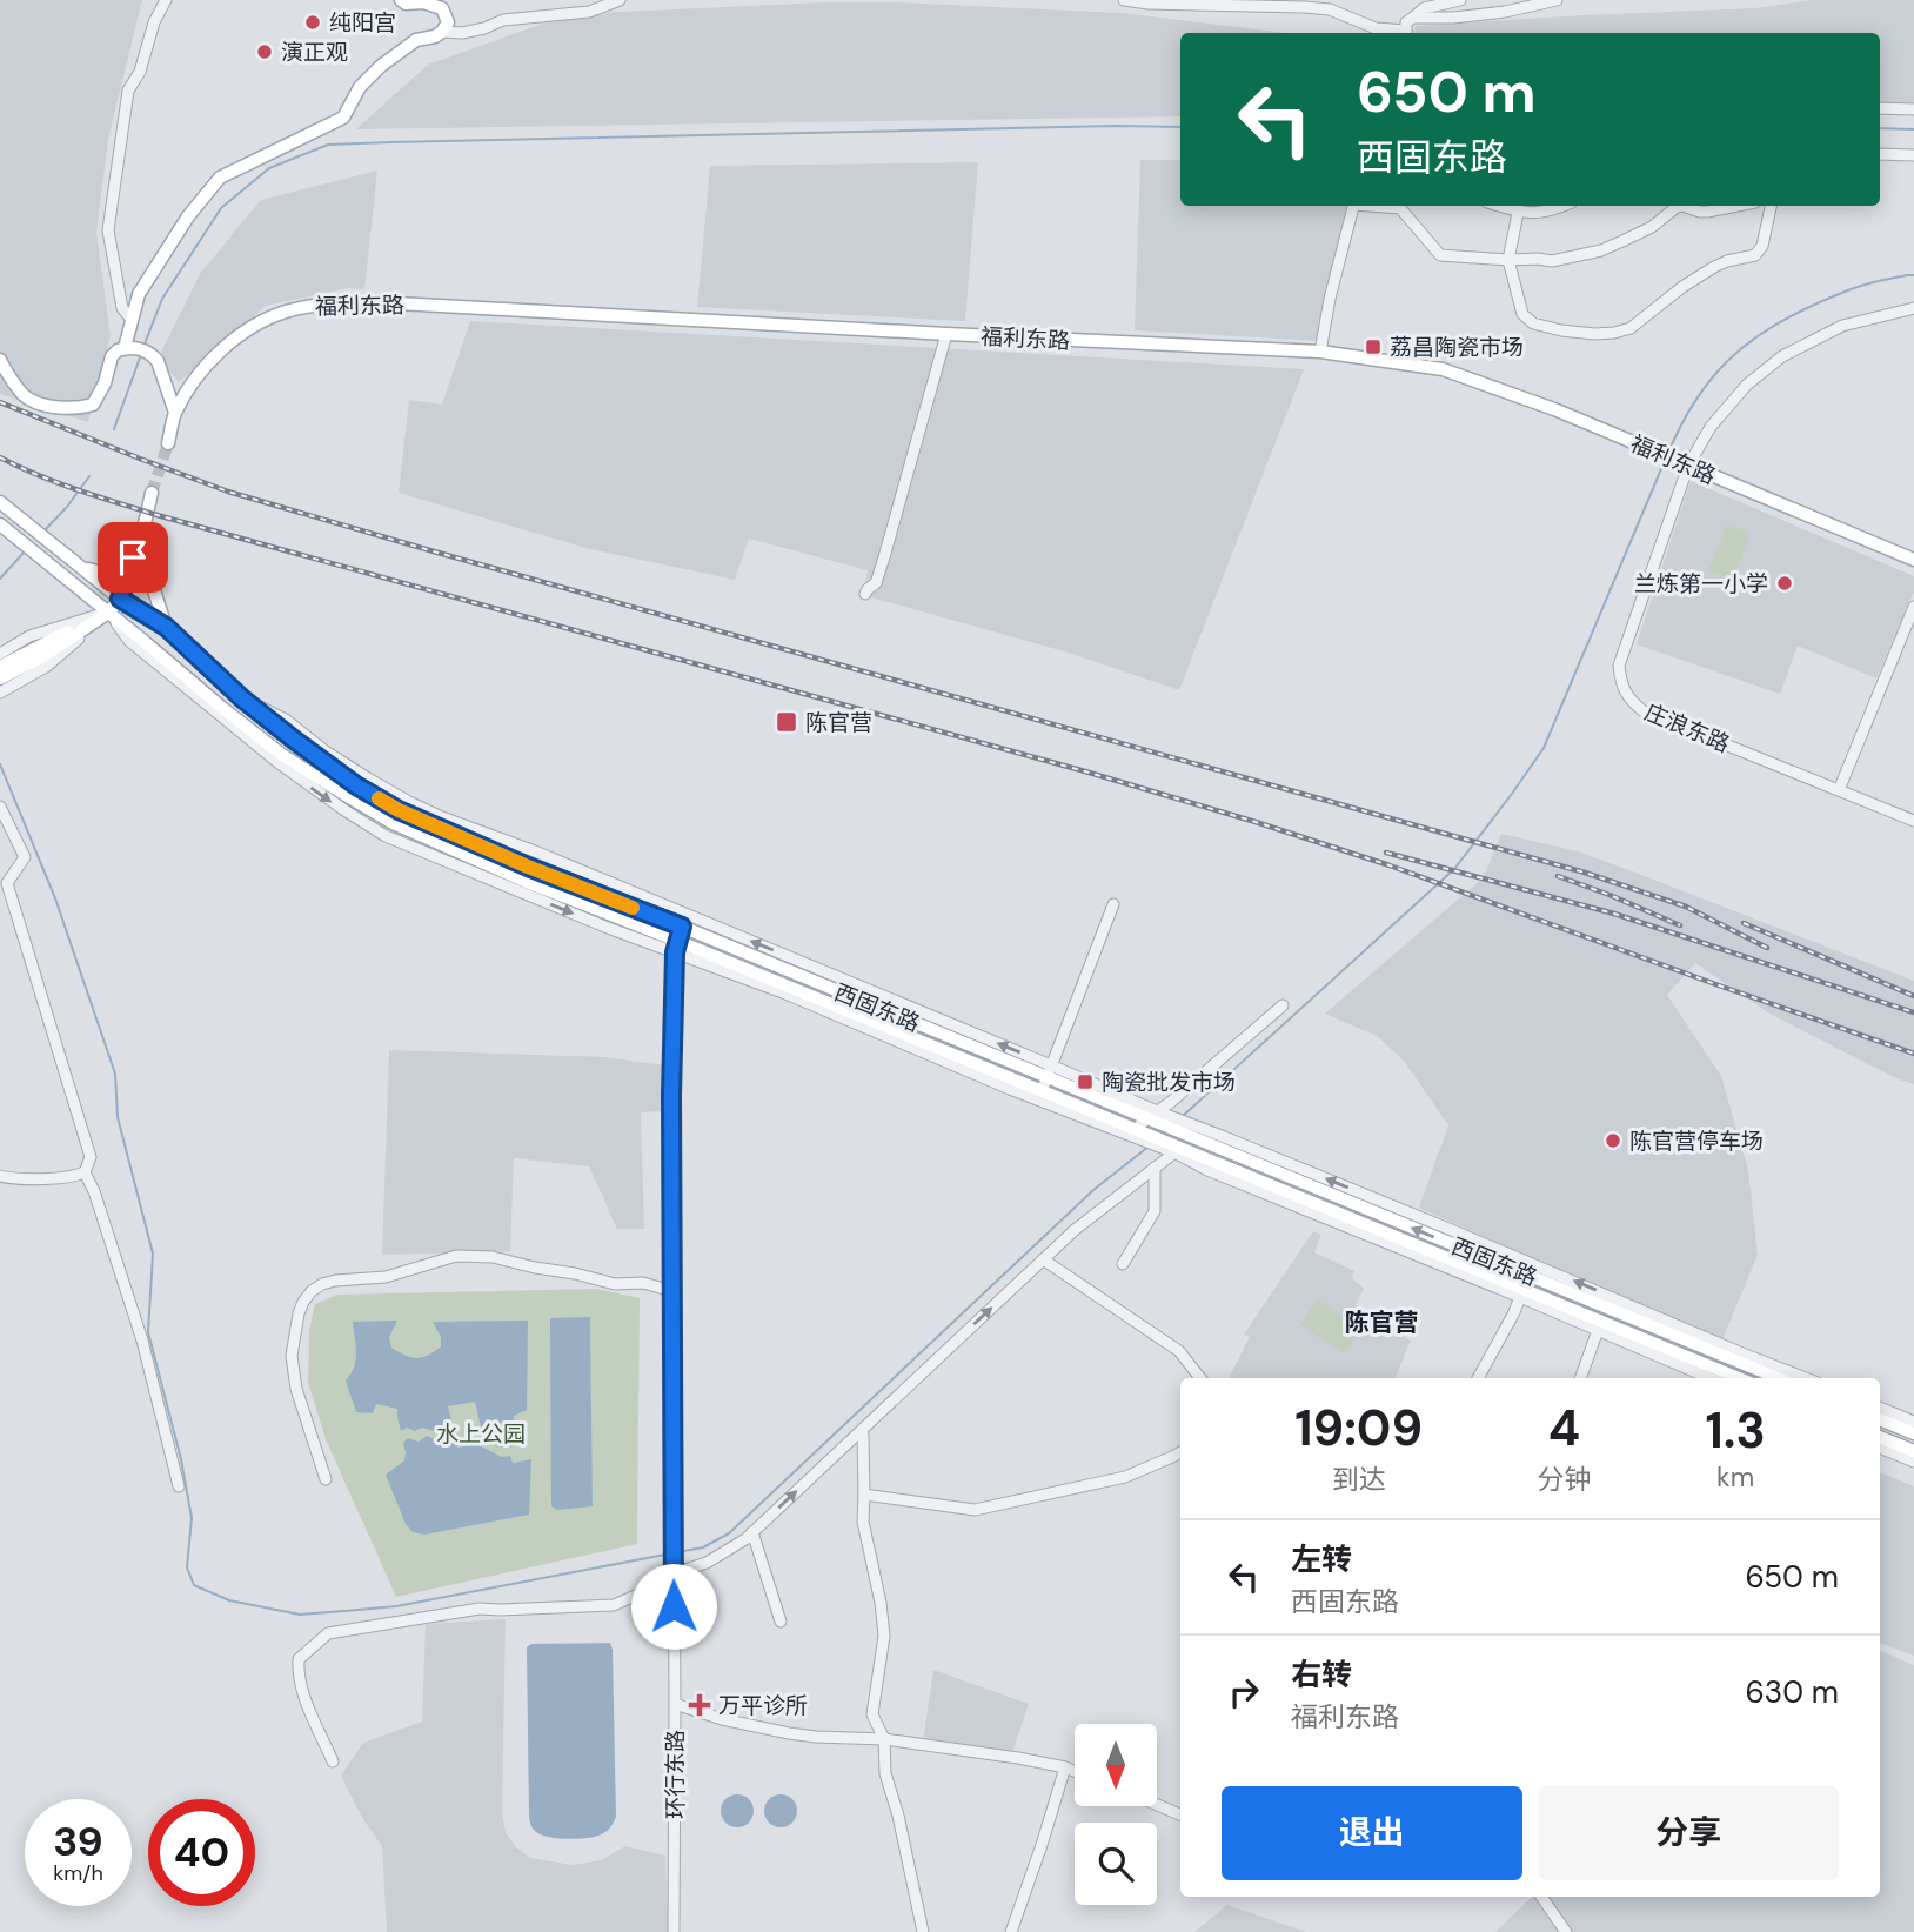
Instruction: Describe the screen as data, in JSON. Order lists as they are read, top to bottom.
{
  "streets": {
    "main road": ["福利东路", "西固东路"],
    "street": ["庄浪东路", "环行东路"]
  },
  "crossings": [
    ["福利东路", "庄浪东路"],
    ["西固东路", "环行东路"]
  ],
  "districts": ["陈官营"],
  "parks": ["水上公园"],
  "places": {
    "other": [
      "纯阳宫",
      "演正观",
      "兰炼第一小学",
      "陈官营停车场"
    ],
    "transit": ["荔昌陶瓷市场", "陈官营", "陶瓷批发市场"],
    "health": ["万平诊所"]
  },
  "north": "bottom",
  "page": {
    "turn": ["650 m", "西固东路"],
    "eta": [
      "19:09",
      "到达",
      "4",
      "分钟",
      "1.3",
      "km"
    ],
    "list": [
      {
        "name": "左转",
        "note": "西固东路",
        "value": "650 m"
      },
      {
        "name": "右转",
        "note": "福利东路",
        "value": "630 m"
      }
    ],
    "buttons": ["退出", "分享"],
    "speed": "39 km/h",
    "limit": "40"
  }
}
